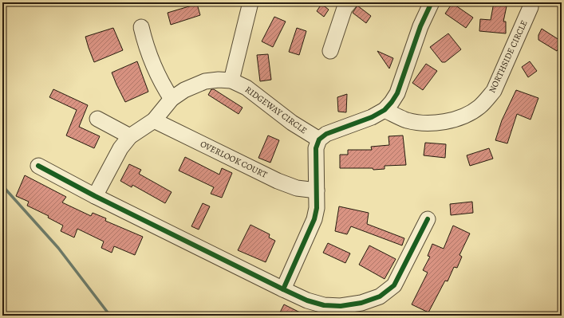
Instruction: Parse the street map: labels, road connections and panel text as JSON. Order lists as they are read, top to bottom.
{
  "streets": {
    "street": ["NORTHSIDE CIRCLE", "RIDGEWAY CIRCLE", "OVERLOOK COURT"]
  },
  "crossings": [
    ["RIDGEWAY CIRCLE", "OVERLOOK COURT"]
  ]
}
